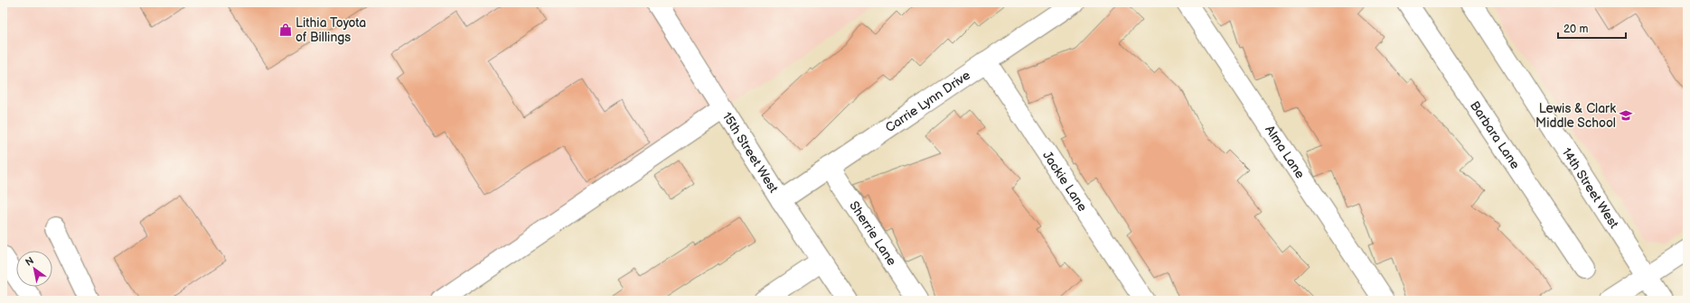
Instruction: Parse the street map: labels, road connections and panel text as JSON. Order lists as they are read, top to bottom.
{
  "streets": {
    "street": [
      "Carrie Lynn Drive",
      "Barbara Lane",
      "Alma Lane",
      "15th Street West",
      "Jackie Lane",
      "14th Street West",
      "Sherrie Lane"
    ]
  },
  "crossings": [
    ["Carrie Lynn Drive", "15th Street West"],
    ["Carrie Lynn Drive", "Jackie Lane"],
    ["Carrie Lynn Drive", "Sherrie Lane"]
  ],
  "places": {
    "shop": ["Lithia Toyota of Billings"],
    "school or university": ["Lewis & Clark Middle School"]
  },
  "scale_bar": "20 m",
  "north": "top left"
}
